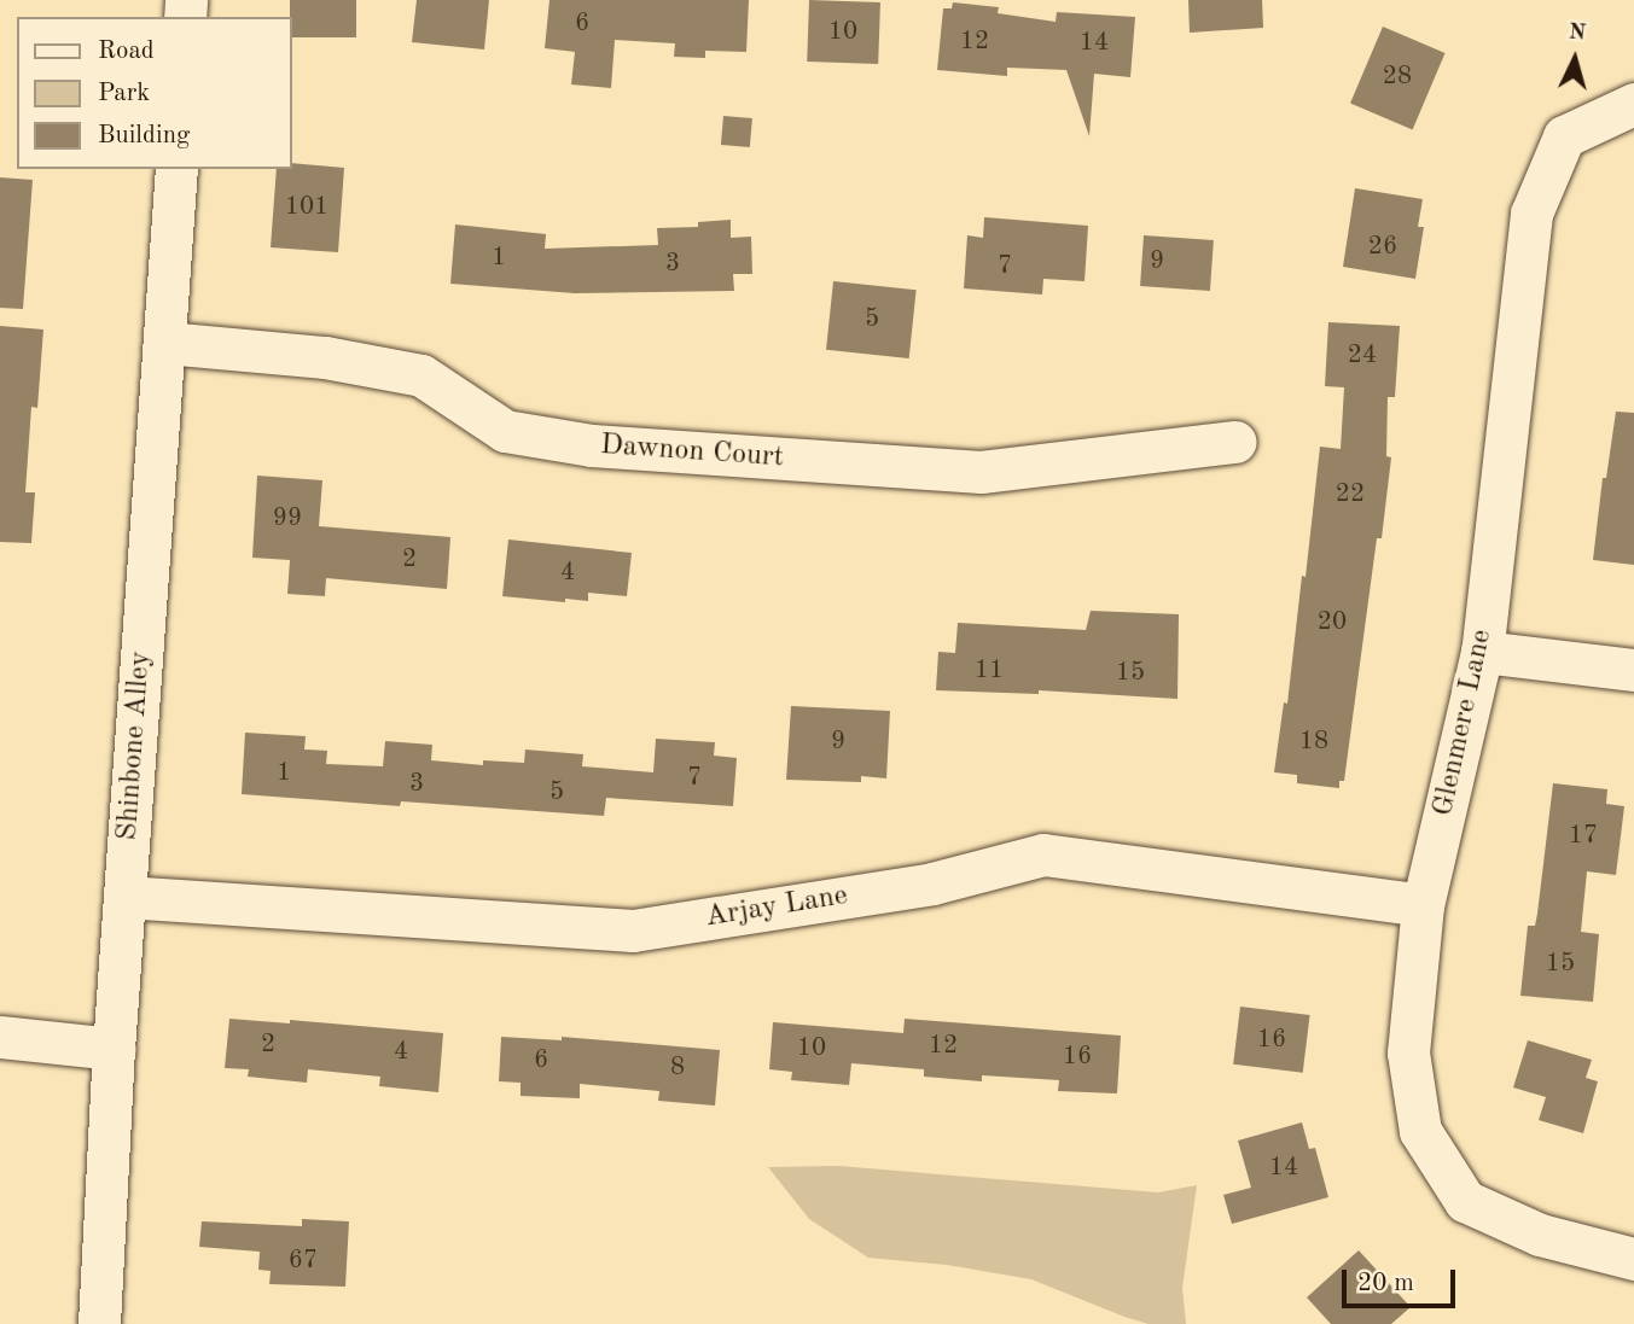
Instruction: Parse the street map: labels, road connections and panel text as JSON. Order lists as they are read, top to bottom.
{
  "streets": {
    "street": [
      "Dawnon Court",
      "Glenmere Lane",
      "Shinbone Alley",
      "Arjay Lane"
    ]
  },
  "crossings": [
    ["Dawnon Court", "Shinbone Alley"],
    ["Glenmere Lane", "Arjay Lane"],
    ["Shinbone Alley", "Arjay Lane"]
  ],
  "house_numbers": [
    "6",
    "10",
    "12",
    "14",
    "28",
    "101",
    "26",
    "1",
    "9",
    "3",
    "7",
    "5",
    "24",
    "22",
    "99",
    "2",
    "4",
    "20",
    "11",
    "15",
    "9",
    "18",
    "1",
    "7",
    "3",
    "5",
    "17",
    "15",
    "16",
    "2",
    "12",
    "10",
    "4",
    "16",
    "6",
    "8",
    "14",
    "67"
  ],
  "legend": ["Road", "Park", "Building"],
  "scale_bar": "20 m",
  "north": "top"
}
